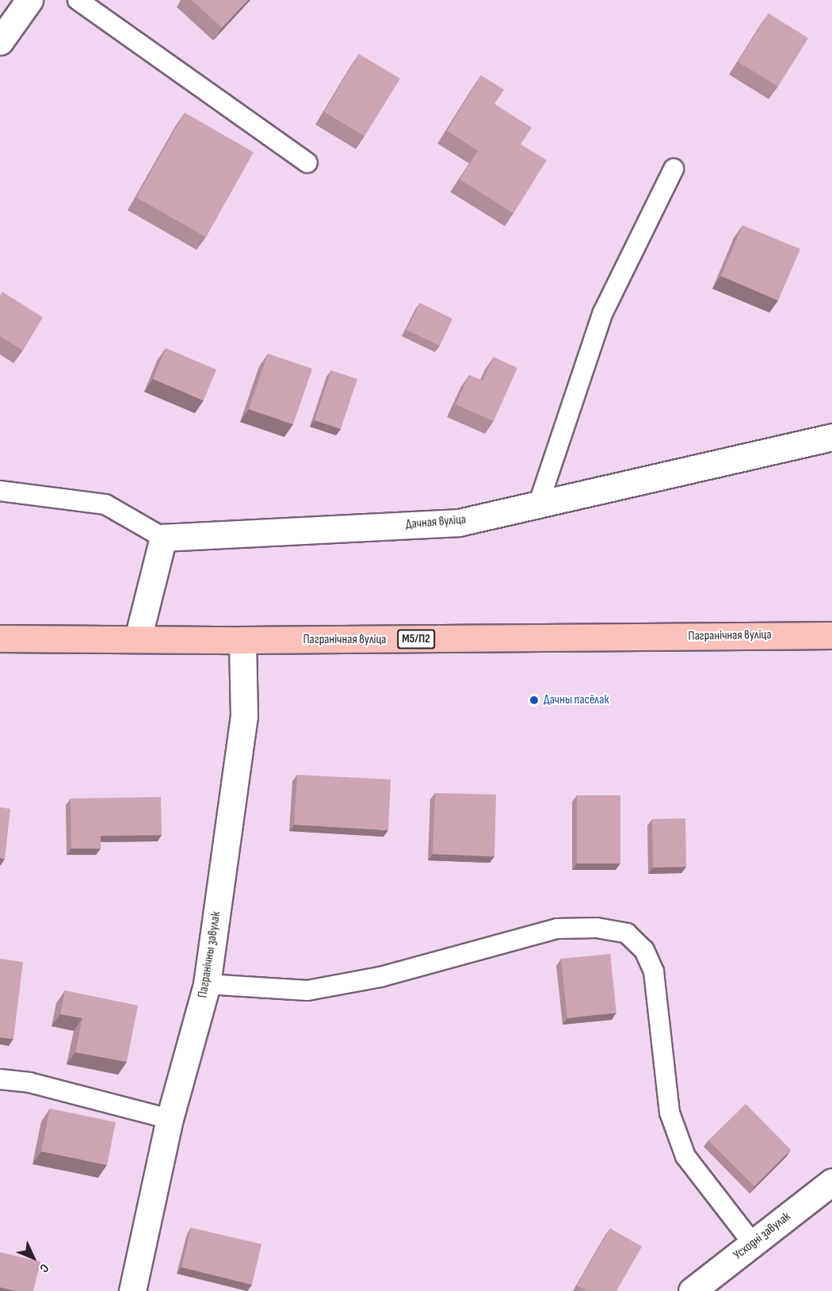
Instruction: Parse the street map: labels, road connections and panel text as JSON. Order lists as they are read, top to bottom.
{
  "streets": {
    "main road": ["Пагранічная вуліца", "М5/П2"],
    "street": ["Дачная вуліца", "Пагранічны завулак", "Усходні завулак"]
  },
  "crossings": [
    ["Пагранічная вуліца", "Пагранічны завулак"]
  ],
  "places": ["Дачны пасёлак"],
  "north": "bottom right"
}
